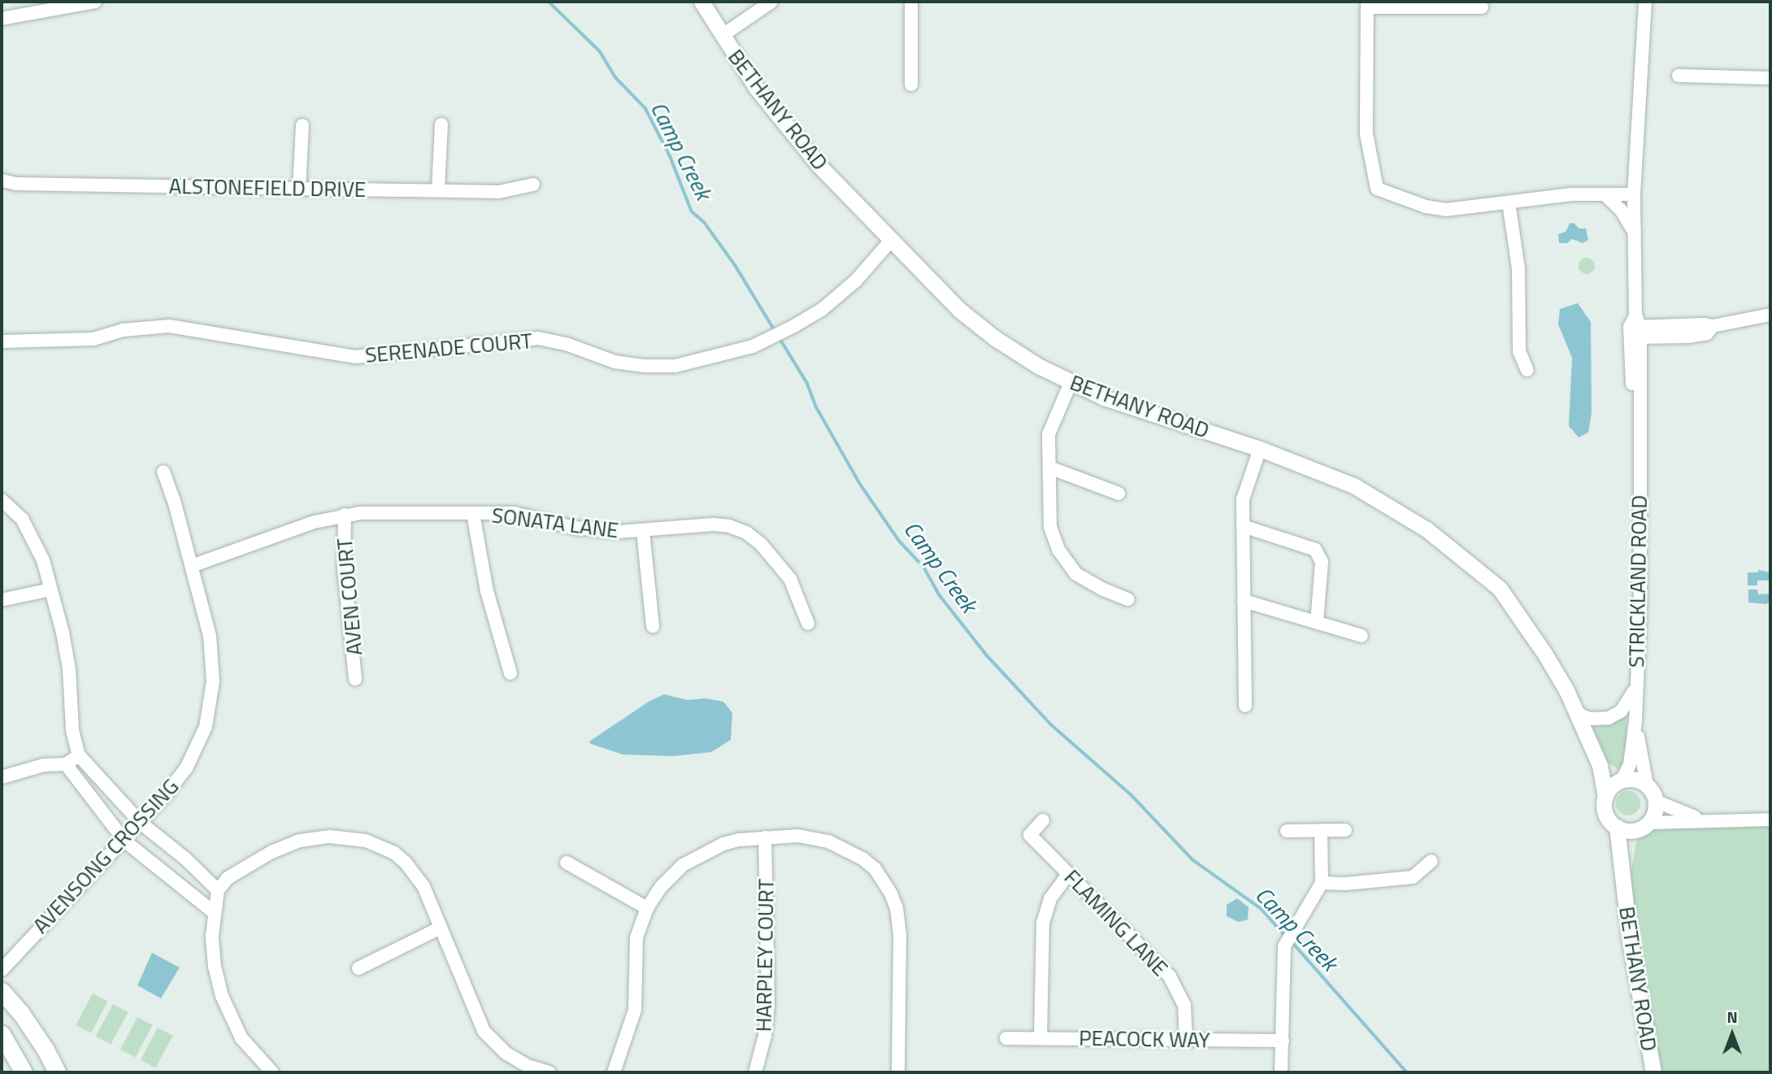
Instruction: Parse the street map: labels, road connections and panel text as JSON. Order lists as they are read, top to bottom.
{
  "streets": {
    "street": [
      "BETHANY ROAD",
      "ALSTONEFIELD DRIVE",
      "SERENADE COURT",
      "SONATA LANE",
      "STRICKLAND ROAD",
      "AVEN COURT",
      "AVENSONG CROSSING",
      "FLAMING LANE",
      "HARPLEY COURT",
      "PEACOCK WAY"
    ]
  },
  "crossings": [
    ["BETHANY ROAD", "SERENADE COURT"],
    ["BETHANY ROAD", "STRICKLAND ROAD"],
    ["SONATA LANE", "AVEN COURT"],
    ["SONATA LANE", "AVENSONG CROSSING"],
    ["FLAMING LANE", "PEACOCK WAY"]
  ],
  "water": ["Camp Creek"],
  "north": "top"
}
